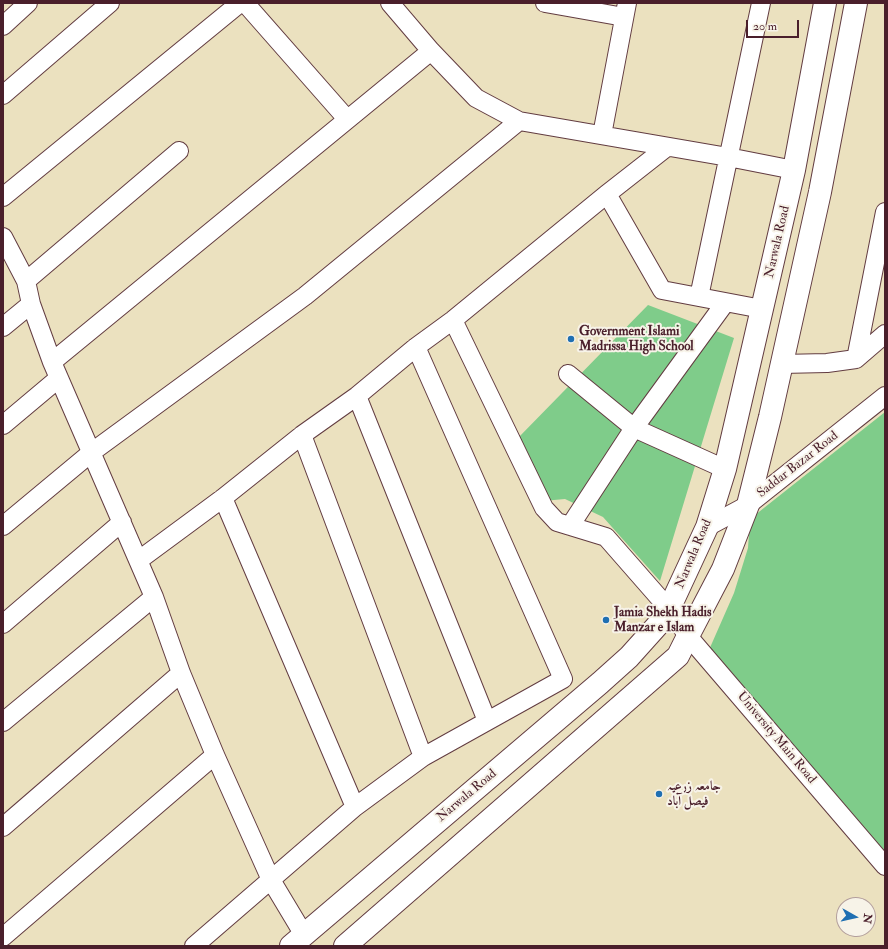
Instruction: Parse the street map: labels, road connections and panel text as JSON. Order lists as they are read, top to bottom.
{
  "streets": {
    "main road": ["Narwala Road"],
    "street": ["Saddar Bazar Road", "University Main Road"]
  },
  "crossings": [
    ["Narwala Road", "Saddar Bazar Road"],
    ["Narwala Road", "University Main Road"]
  ],
  "places": ["Government Islami Madrissa High School", "Jamia Shekh Hadis Manzar e Islam", "جامعہ زرعیہ فیصل آباد"],
  "scale_bar": "20 m",
  "north": "right"
}
